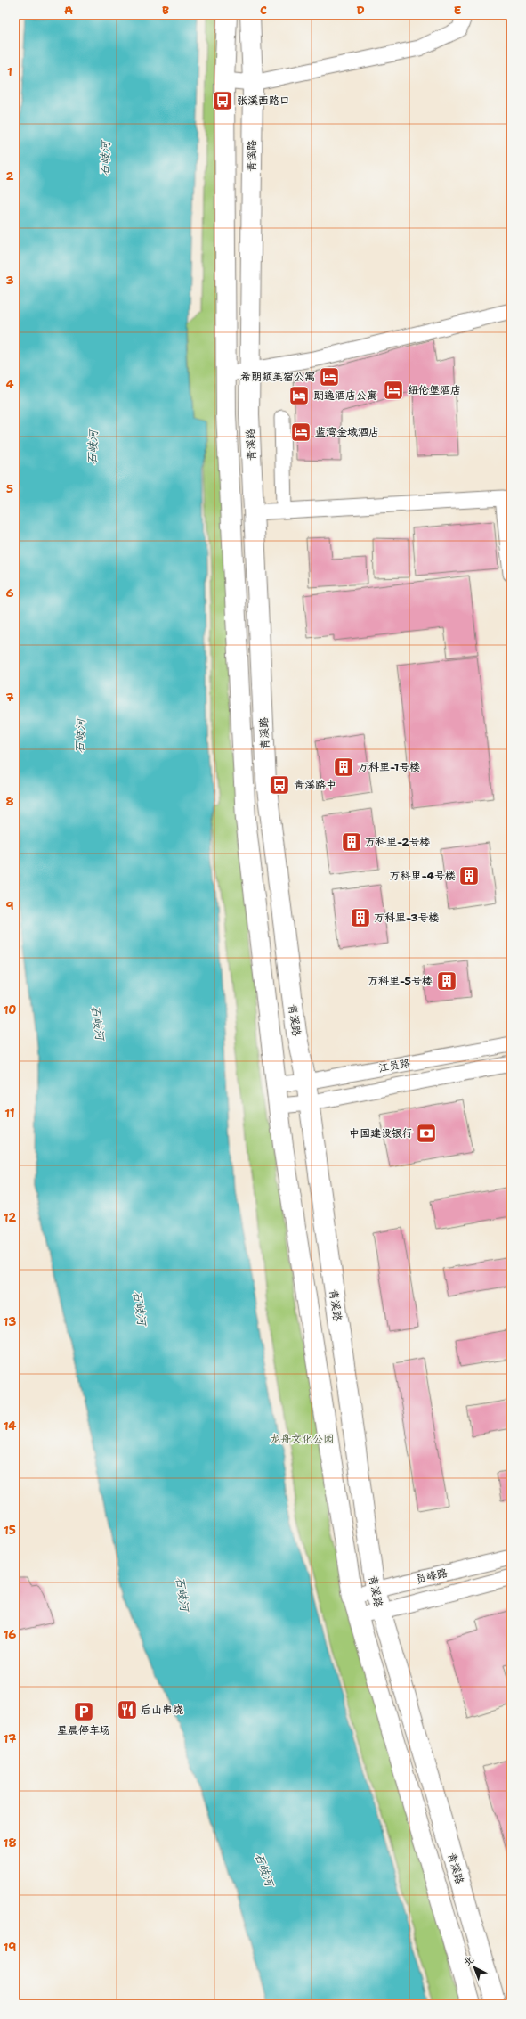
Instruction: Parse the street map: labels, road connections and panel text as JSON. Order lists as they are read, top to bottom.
{
  "streets": {
    "main road": ["青溪路"],
    "street": ["江员路", "员峰路"]
  },
  "crossings": [
    ["青溪路", "江员路"],
    ["青溪路", "员峰路"]
  ],
  "water": ["石岐河"],
  "parks": ["龙舟文化公园"],
  "places": {
    "bus stop": ["张溪西路口", "青溪路中"],
    "hotel": [
      "希朗顿美宿公寓",
      "纽伦堡酒店",
      "朗逸酒店公寓",
      "蓝湾金域酒店"
    ],
    "building": [
      "万科里-1号楼",
      "万科里-2号楼",
      "万科里-4号楼",
      "万科里-3号楼",
      "万科里-5号楼"
    ],
    "bank": ["中国建设银行"],
    "restaurant": ["后山串烧"],
    "parking": ["星晨停车场"]
  },
  "north": "top left",
  "grid": {
    "columns": [
      "A",
      "B",
      "C",
      "D",
      "E"
    ],
    "rows": [
      "1",
      "2",
      "3",
      "4",
      "5",
      "6",
      "7",
      "8",
      "9",
      "10",
      "11",
      "12",
      "13",
      "14",
      "15",
      "16",
      "17",
      "18",
      "19"
    ]
  }
}
